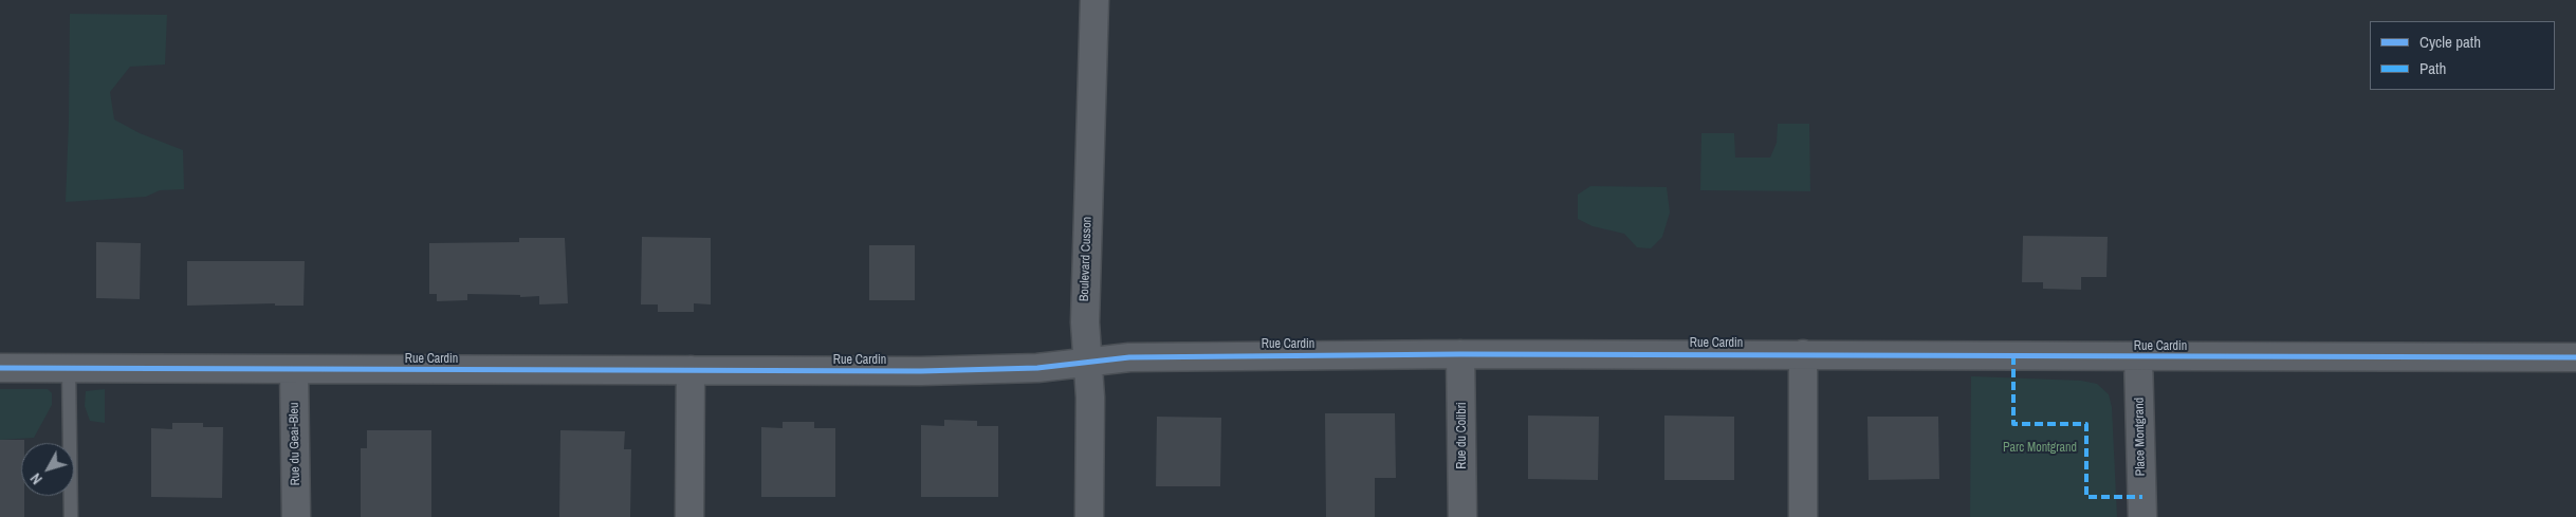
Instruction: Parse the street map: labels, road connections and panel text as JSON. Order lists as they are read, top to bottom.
{
  "streets": {
    "street": [
      "Boulevard Cusson",
      "Rue Cardin",
      "Rue du Colibri",
      "Place Montgrand",
      "Rue du Geai-Bleu"
    ]
  },
  "crossings": [
    ["Boulevard Cusson", "Rue Cardin"],
    ["Rue Cardin", "Rue du Colibri"],
    ["Rue Cardin", "Place Montgrand"],
    ["Rue Cardin", "Rue du Geai-Bleu"]
  ],
  "parks": ["Parc Montgrand"],
  "legend": ["Cycle path", "Path"],
  "north": "bottom left"
}
